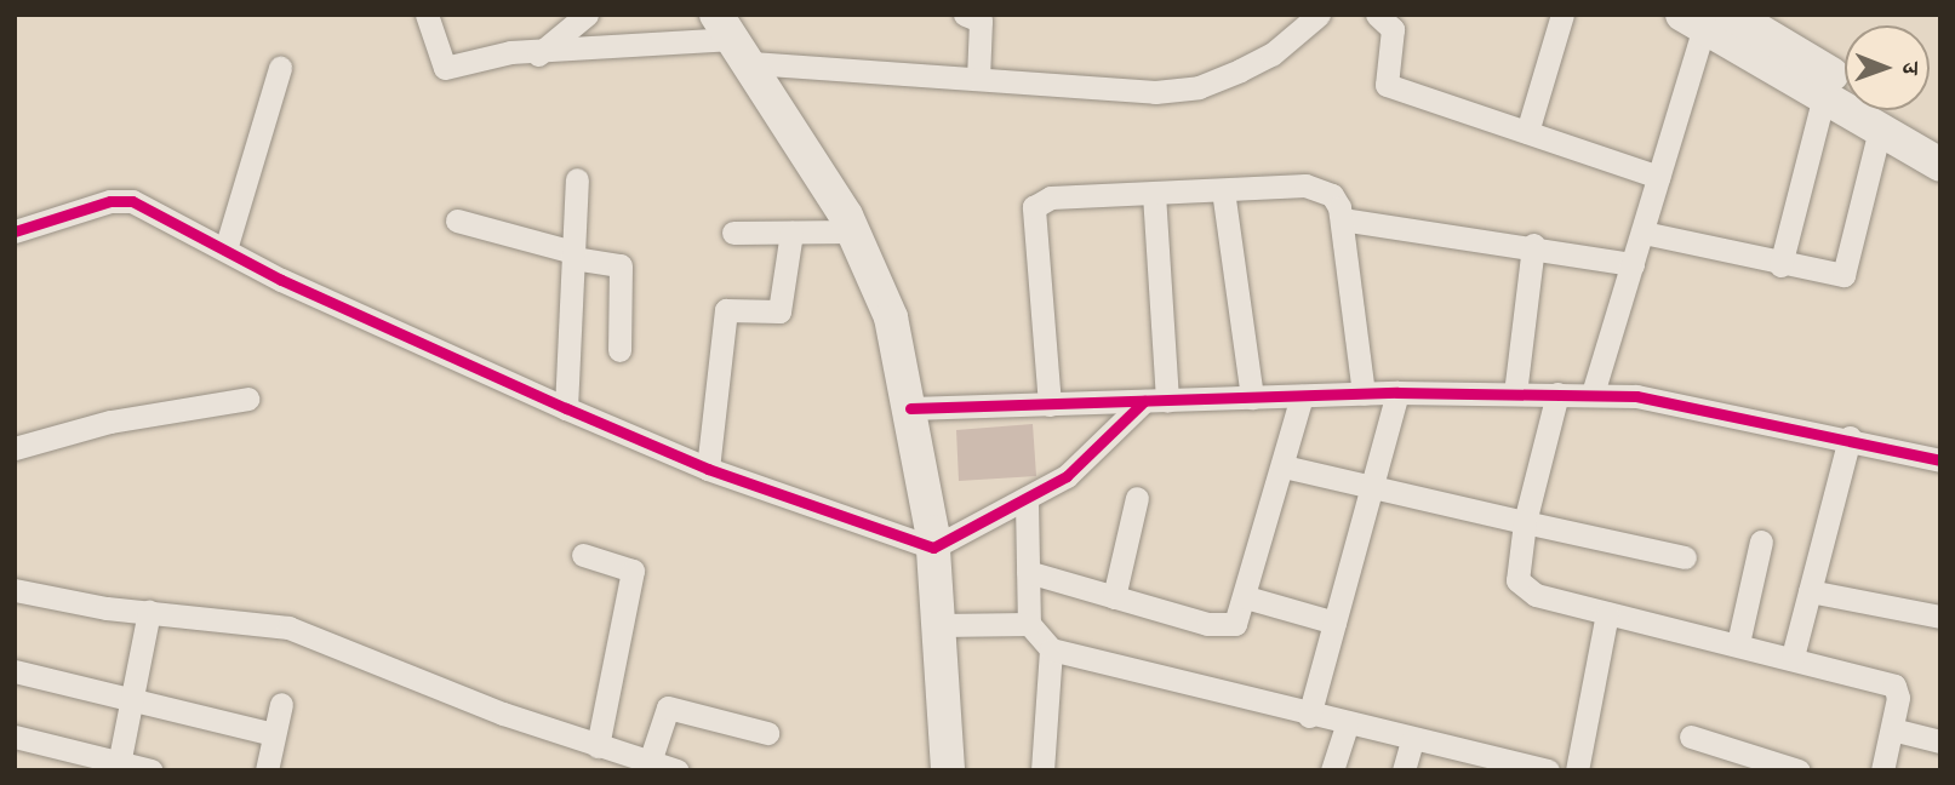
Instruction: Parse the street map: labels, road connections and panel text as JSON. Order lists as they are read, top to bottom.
{
  "north": "right"
}
